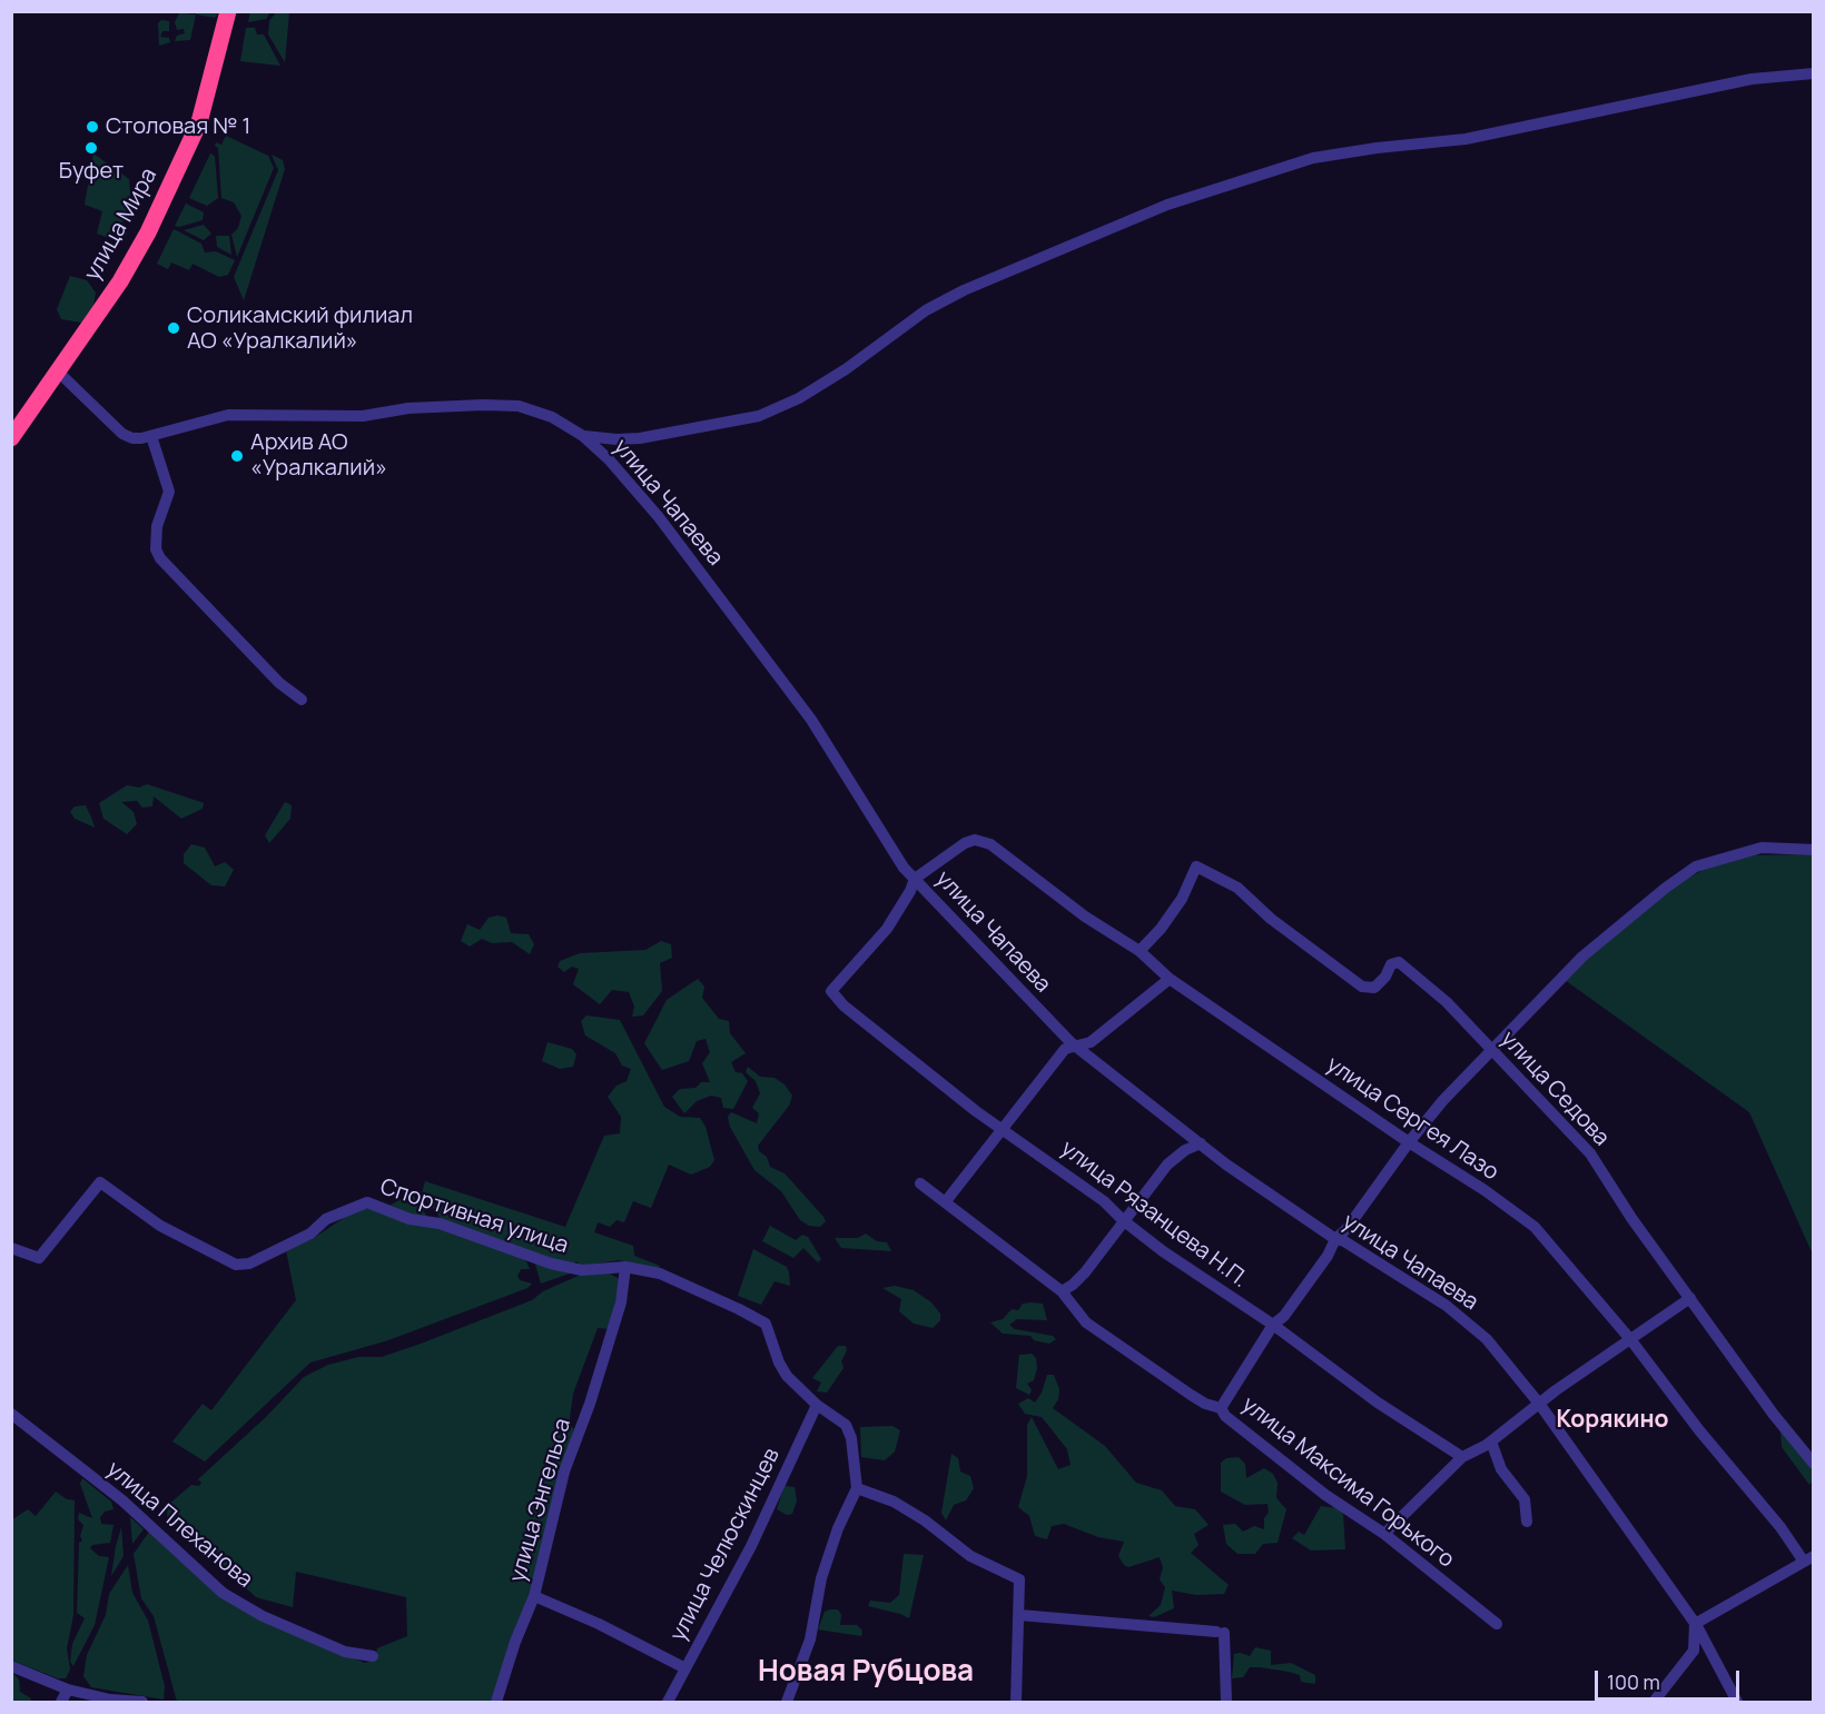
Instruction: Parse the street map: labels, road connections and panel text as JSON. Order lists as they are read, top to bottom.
{
  "streets": {
    "highway": ["улица Мира"],
    "street": [
      "улица Чапаева",
      "улица Седова",
      "улица Сергея Лазо",
      "улица Рязанцева Н.П.",
      "Спортивная улица",
      "улица Максима Горького",
      "улица Энгельса",
      "улица Плеханова",
      "улица Челюскинцев"
    ]
  },
  "crossings": [
    ["улица Мира", "улица Чапаева"],
    ["улица Чапаева", "улица Сергея Лазо"],
    ["улица Чапаева", "улица Рязанцева Н.П."],
    ["улица Седова", "улица Сергея Лазо"],
    ["улица Сергея Лазо", "улица Рязанцева Н.П."],
    ["Спортивная улица", "улица Энгельса"],
    ["Спортивная улица", "улица Челюскинцев"]
  ],
  "districts": ["Корякино", "Новая Рубцова"],
  "places": [
    "Столовая № 1",
    "Буфет",
    "Соликамский филиал АО «Уралкалий»",
    "Архив АО «Уралкалий»"
  ],
  "scale_bar": "100 m"
}
